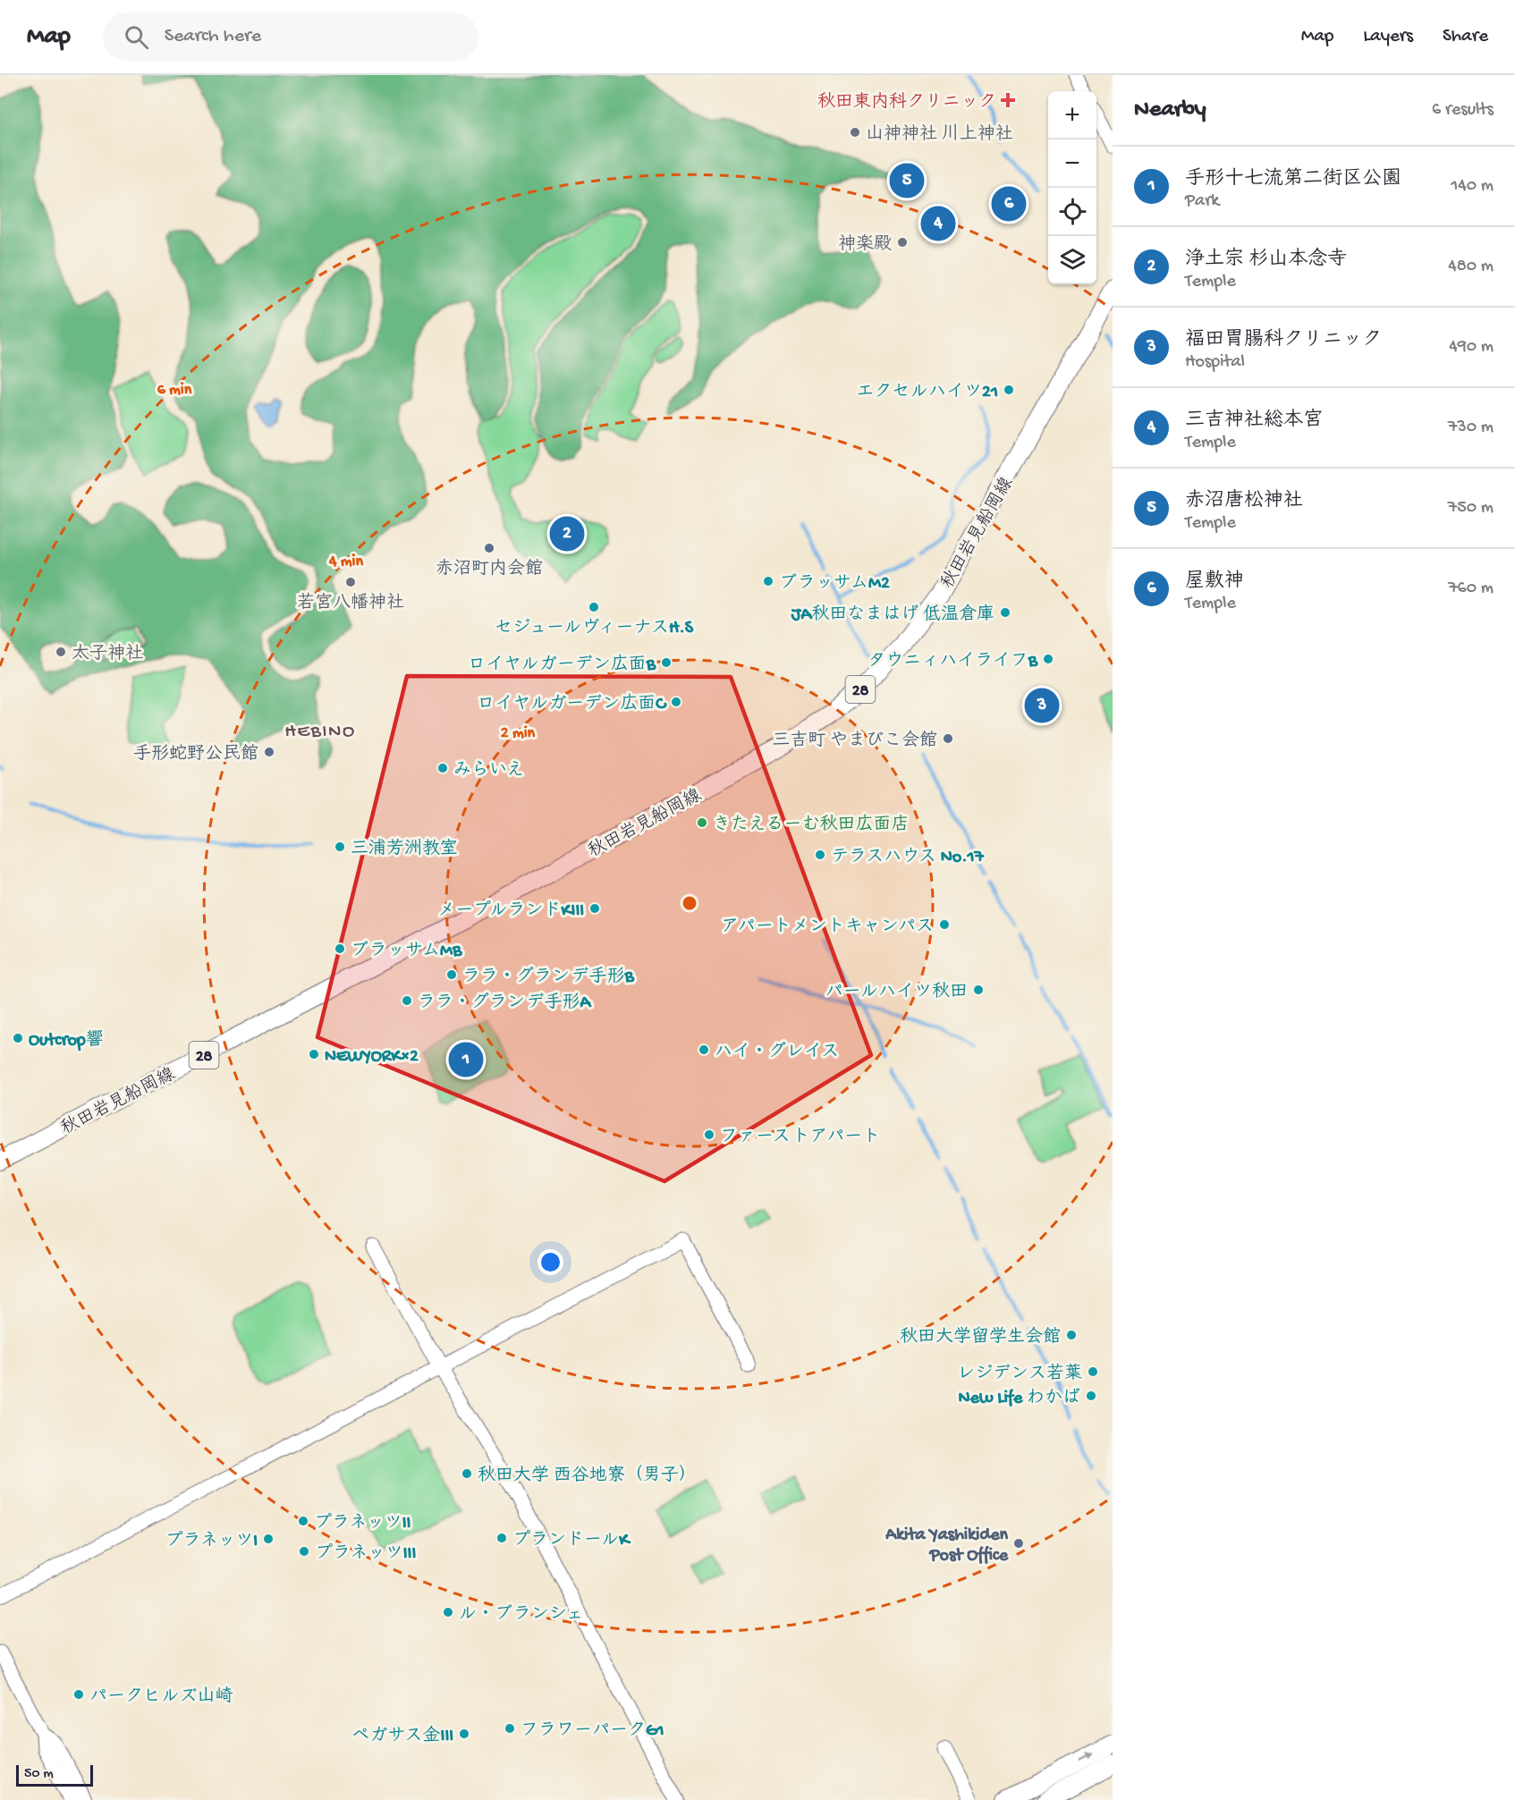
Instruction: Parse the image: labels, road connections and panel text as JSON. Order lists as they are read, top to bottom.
{
  "streets": {
    "main road": ["秋田岩見船岡線", "28"]
  },
  "districts": ["HEBINO"],
  "places": {
    "health": ["秋田東内科クリニック"],
    "other": [
      "山神神社 川上神社",
      "神楽殿",
      "エクセルハイツ21",
      "赤沼町内会館",
      "ブラッサムM2",
      "若宮八幡神社",
      "セジュールヴィーナスH.S",
      "JA秋田なまはげ 低温倉庫",
      "太子神社",
      "タウニィハイライフB",
      "ロイヤルガーデン広面B",
      "ロイヤルガーデン広面C",
      "三吉町 やまびこ会館",
      "手形蛇野公民館",
      "みらいえ",
      "きたえるーむ秋田広面店",
      "三浦芳洲教室",
      "テラスハウス No.17",
      "メープルランドKIII",
      "アパートメントキャンパス",
      "ブラッサムMB",
      "ララ・グランデ手形B",
      "パールハイツ秋田",
      "ララ・グランデ手形A",
      "Outcrop響",
      "ハイ・グレイス",
      "NEWYORK×2",
      "ファーストアパート",
      "秋田大学留学生会館",
      "レジデンス若葉",
      "New Life わかば",
      "秋田大学 西谷地寮（男子）",
      "プラネッツII",
      "プランドールK",
      "プラネッツI",
      "Akita Yashikiden Post Office",
      "プラネッツIII",
      "ル・ブランシェ",
      "パークヒルズ山崎",
      "フラワーパークG1",
      "ペガサス金III"
    ]
  },
  "scale_bar": "50 m",
  "page": {
    "header": "Map",
    "search": "Search here",
    "nav": ["Map", "Layers", "Share"],
    "heading": ["Nearby", "6 results"],
    "map_buttons": ["+", "−"],
    "list": [
      {
        "mark": "1",
        "name": "手形十七流第二街区公園",
        "note": "Park",
        "value": "140 m"
      },
      {
        "mark": "2",
        "name": "浄土宗 杉山本念寺",
        "note": "Temple",
        "value": "480 m"
      },
      {
        "mark": "3",
        "name": "福田胃腸科クリニック",
        "note": "Hospital",
        "value": "490 m"
      },
      {
        "mark": "4",
        "name": "三吉神社総本宮",
        "note": "Temple",
        "value": "730 m"
      },
      {
        "mark": "5",
        "name": "赤沼唐松神社",
        "note": "Temple",
        "value": "750 m"
      },
      {
        "mark": "6",
        "name": "屋敷神",
        "note": "Temple",
        "value": "760 m"
      }
    ],
    "pins": [
      "5",
      "6",
      "4",
      "2",
      "3",
      "1"
    ],
    "scale": "50 m"
  },
  "rings": ["6 min", "4 min", "2 min"]
}
